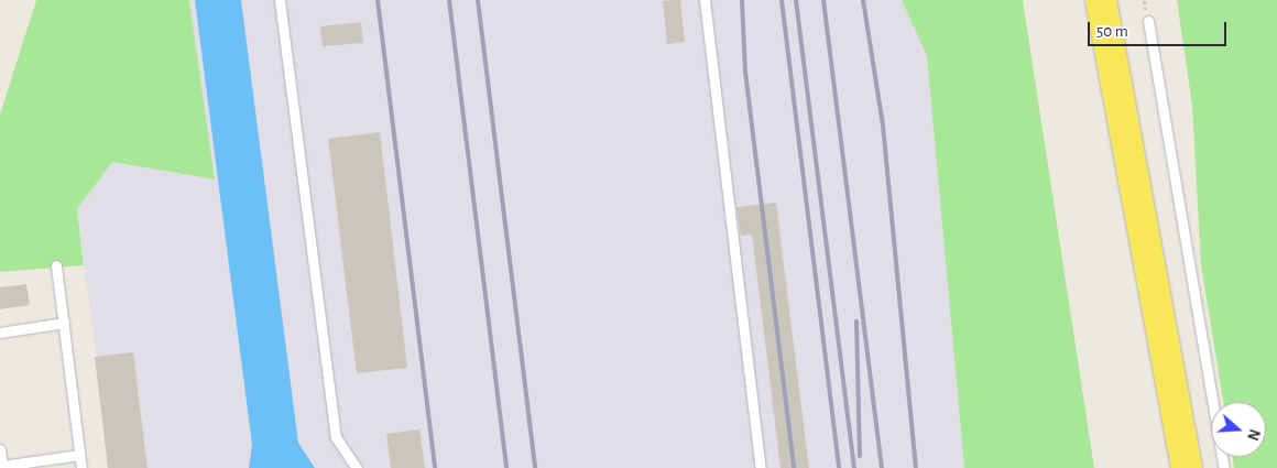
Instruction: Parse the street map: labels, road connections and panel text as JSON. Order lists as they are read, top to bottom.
{
  "scale_bar": "50 m",
  "north": "right"
}
